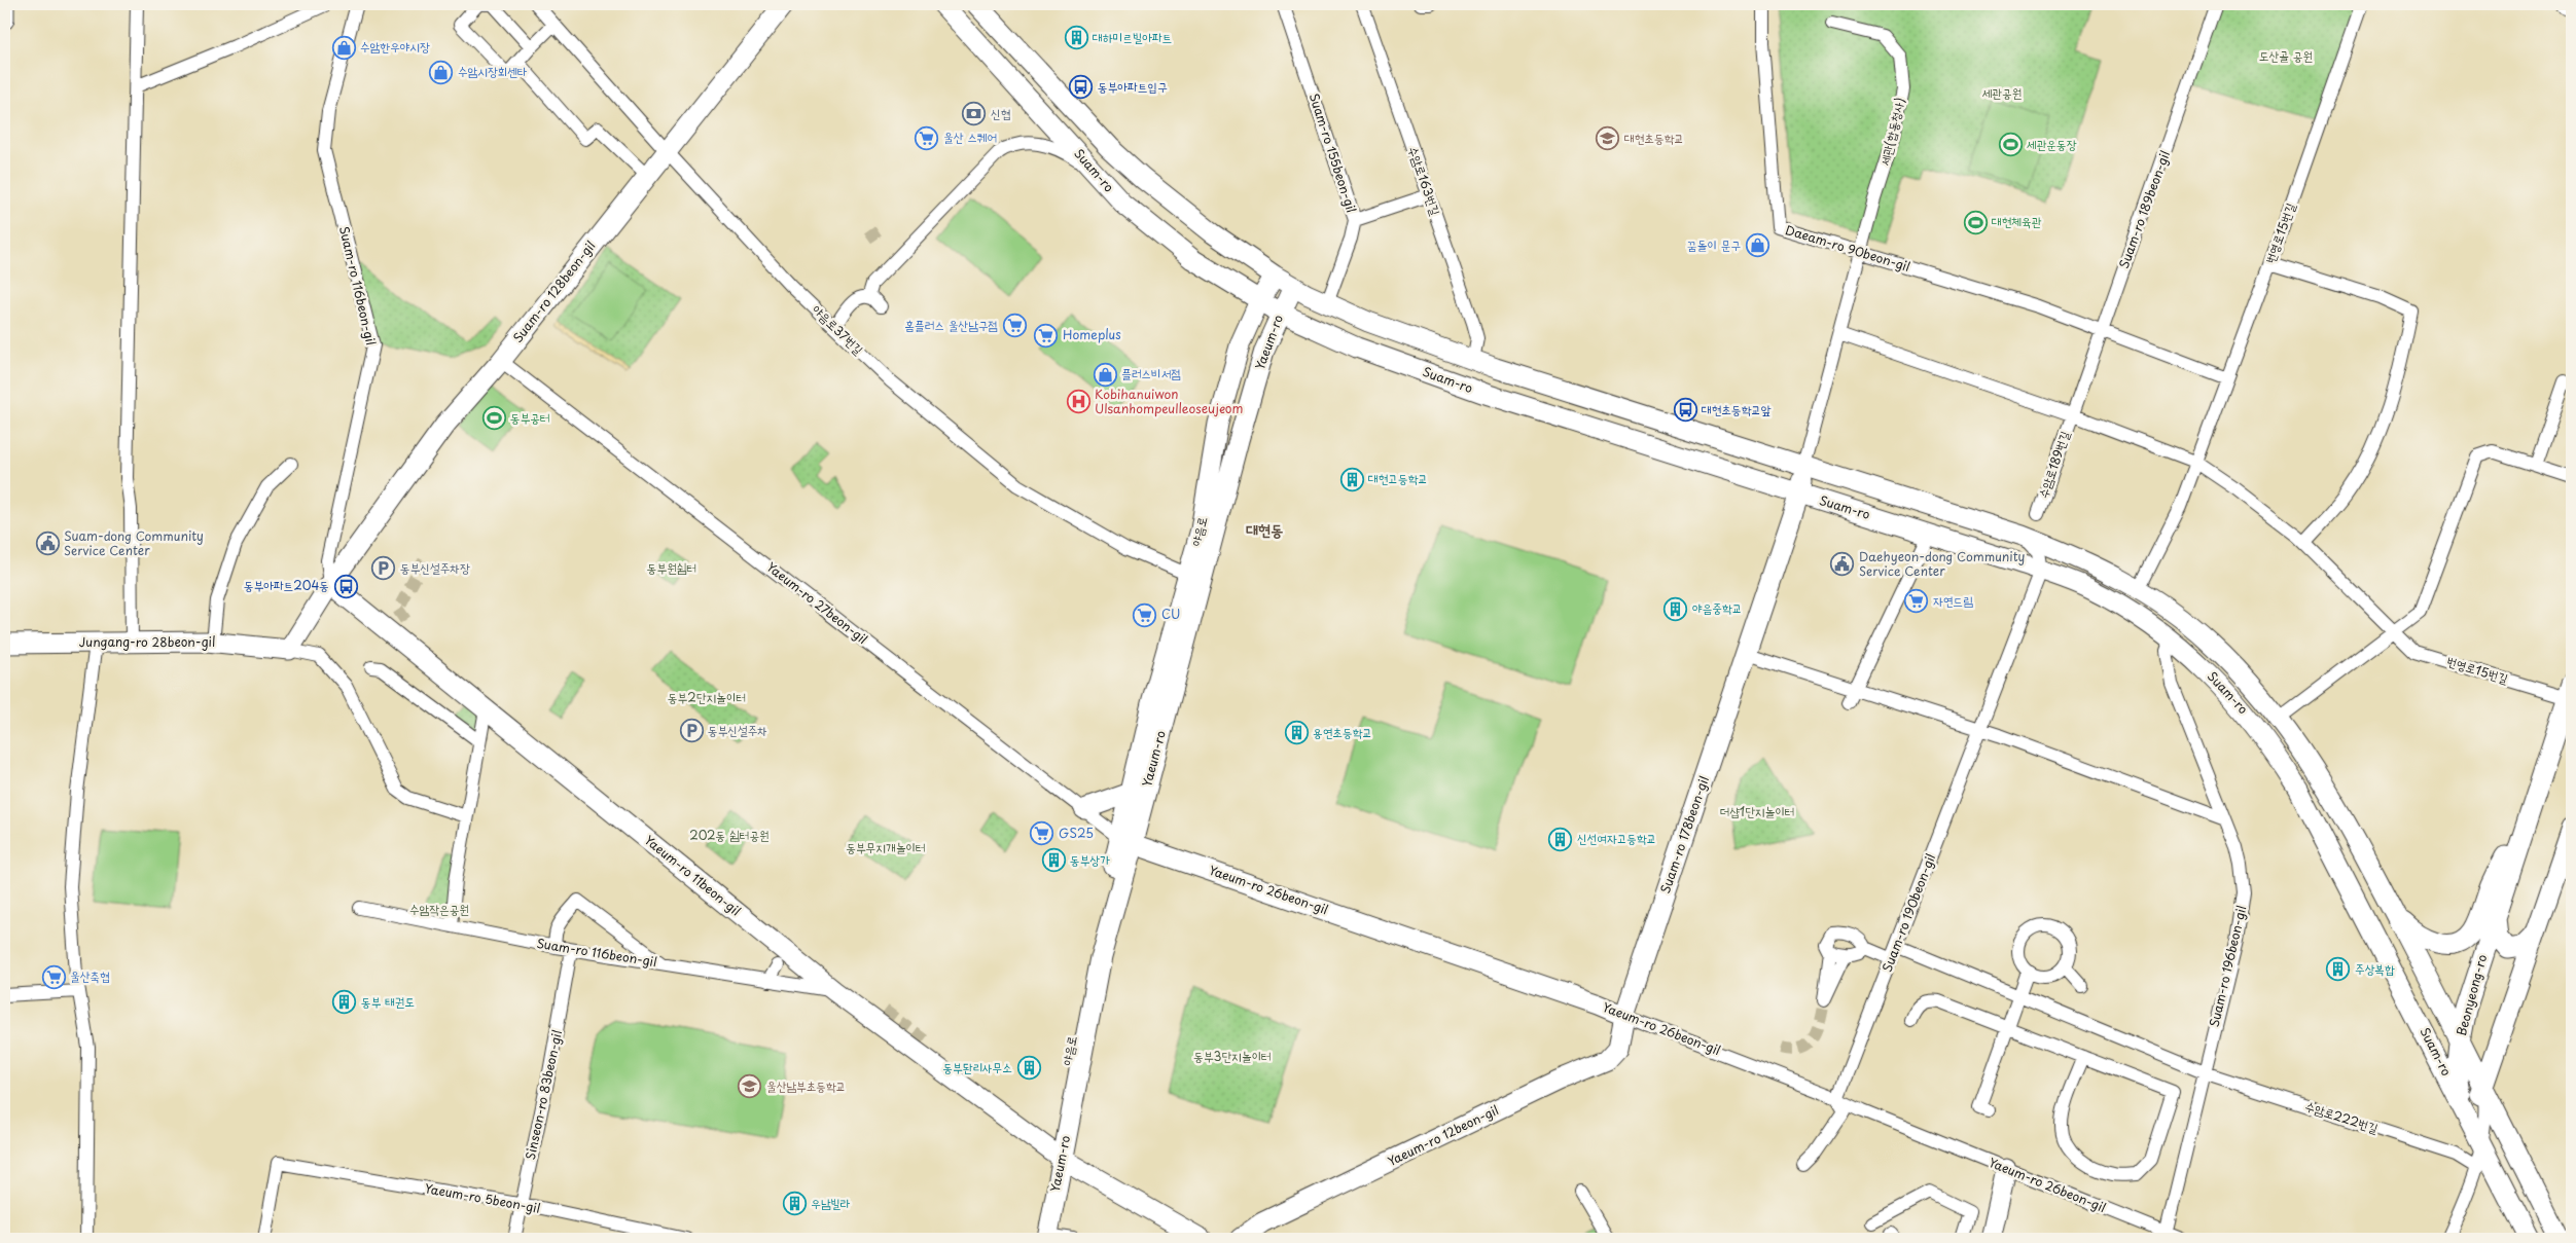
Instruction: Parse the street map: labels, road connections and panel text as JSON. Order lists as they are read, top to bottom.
{
  "streets": {
    "street": [
      "세관(합동청사)",
      "Suam-ro 155beon-gil",
      "Suam-ro",
      "수암로163번길",
      "Suam-ro 189beon-gil",
      "번영로15번길",
      "Daeam-ro 90beon-gil",
      "Suam-ro 116beon-gil",
      "Suam-ro 128beon-gil",
      "야음로37번길",
      "Yaeum-ro",
      "수암로189번길",
      "야음로",
      "Yaeum-ro 27beon-gil",
      "Jungang-ro 28beon-gil",
      "Suam-ro 178beon-gil",
      "Yaeum-ro 11beon-gil",
      "Yaeum-ro 26beon-gil",
      "Suam-ro 190beon-gil",
      "Suam-ro 196beon-gil",
      "Beonyeong-ro",
      "Sinseon-ro 83beon-gil",
      "수암로222번길",
      "Yaeum-ro 12beon-gil",
      "Yaeum-ro 5beon-gil"
    ]
  },
  "crossings": [
    ["세관(합동청사)", "Daeam-ro 90beon-gil"],
    ["Suam-ro 155beon-gil", "Suam-ro"],
    ["Suam-ro", "수암로163번길"],
    ["Suam-ro", "번영로15번길"],
    ["Suam-ro", "Yaeum-ro"],
    ["Suam-ro", "야음로"],
    ["Suam-ro", "Suam-ro 178beon-gil"],
    ["Suam-ro", "Suam-ro 190beon-gil"],
    ["Suam-ro", "Suam-ro 196beon-gil"],
    ["Suam-ro", "Beonyeong-ro"],
    ["Suam-ro 189beon-gil", "번영로15번길"],
    ["Suam-ro 189beon-gil", "Daeam-ro 90beon-gil"],
    ["Suam-ro 189beon-gil", "수암로189번길"],
    ["번영로15번길", "Daeam-ro 90beon-gil"],
    ["번영로15번길", "수암로189번길"],
    ["번영로15번길", "Beonyeong-ro"],
    ["Suam-ro 116beon-gil", "Suam-ro 128beon-gil"],
    ["Suam-ro 116beon-gil", "Yaeum-ro 11beon-gil"],
    ["Suam-ro 116beon-gil", "Sinseon-ro 83beon-gil"],
    ["Suam-ro 128beon-gil", "야음로37번길"],
    ["Suam-ro 128beon-gil", "Yaeum-ro 27beon-gil"],
    ["Suam-ro 128beon-gil", "Yaeum-ro 11beon-gil"],
    ["야음로37번길", "Yaeum-ro"],
    ["야음로37번길", "야음로"],
    ["Yaeum-ro", "야음로"],
    ["Yaeum-ro", "Yaeum-ro 27beon-gil"],
    ["Yaeum-ro", "Yaeum-ro 11beon-gil"],
    ["Yaeum-ro", "Yaeum-ro 26beon-gil"],
    ["야음로", "Yaeum-ro 27beon-gil"],
    ["야음로", "Yaeum-ro 11beon-gil"],
    ["야음로", "Yaeum-ro 26beon-gil"],
    ["Yaeum-ro 27beon-gil", "Yaeum-ro 26beon-gil"],
    ["Suam-ro 178beon-gil", "Yaeum-ro 26beon-gil"],
    ["Suam-ro 178beon-gil", "Yaeum-ro 12beon-gil"],
    ["Yaeum-ro 26beon-gil", "Suam-ro 190beon-gil"],
    ["Yaeum-ro 26beon-gil", "Suam-ro 196beon-gil"],
    ["Yaeum-ro 26beon-gil", "Yaeum-ro 12beon-gil"],
    ["Suam-ro 190beon-gil", "수암로222번길"],
    ["Suam-ro 196beon-gil", "수암로222번길"],
    ["Sinseon-ro 83beon-gil", "Yaeum-ro 5beon-gil"]
  ],
  "districts": ["대현동"],
  "parks": [
    "도산골 공원",
    "세관공원",
    "동부원쉼터",
    "동부2단지놀이터",
    "더샵1단지놀이터",
    "202동 쉼터공원",
    "동부무지개놀이터",
    "수암작은공원",
    "동부3단지놀이터"
  ],
  "places": {
    "building": [
      "대하미르빌아파트",
      "대현고등학교",
      "야음중학교",
      "용연초등학교",
      "신선여자고등학교",
      "동부상가",
      "주상복합",
      "동부 태권도",
      "동부돤리사무소",
      "우남빌라"
    ],
    "shop": [
      "수암한우야시장",
      "수암시장회센타",
      "꿈돌이 문구",
      "플러스비서점"
    ],
    "bus stop": ["동부아파트입구", "대현초등학교앞", "동부아파트204동"],
    "bank": ["신협"],
    "supermarket": [
      "울산 스퀘어",
      "홈플러스 울산남구점",
      "Homeplus",
      "자연드림",
      "CU",
      "GS25",
      "울산축협"
    ],
    "school or university": ["대현초등학교", "울산남부초등학교"],
    "sports": ["세관운동장", "대현체육관", "동부공터"],
    "hospital": ["Kobihanuiwon Ulsanhompeulleoseujeom"],
    "public building": ["Suam-dong Community Service Center", "Daehyeon-dong Community Service Center"],
    "parking": ["동부신설주차장", "동부신설주차"]
  }
}
